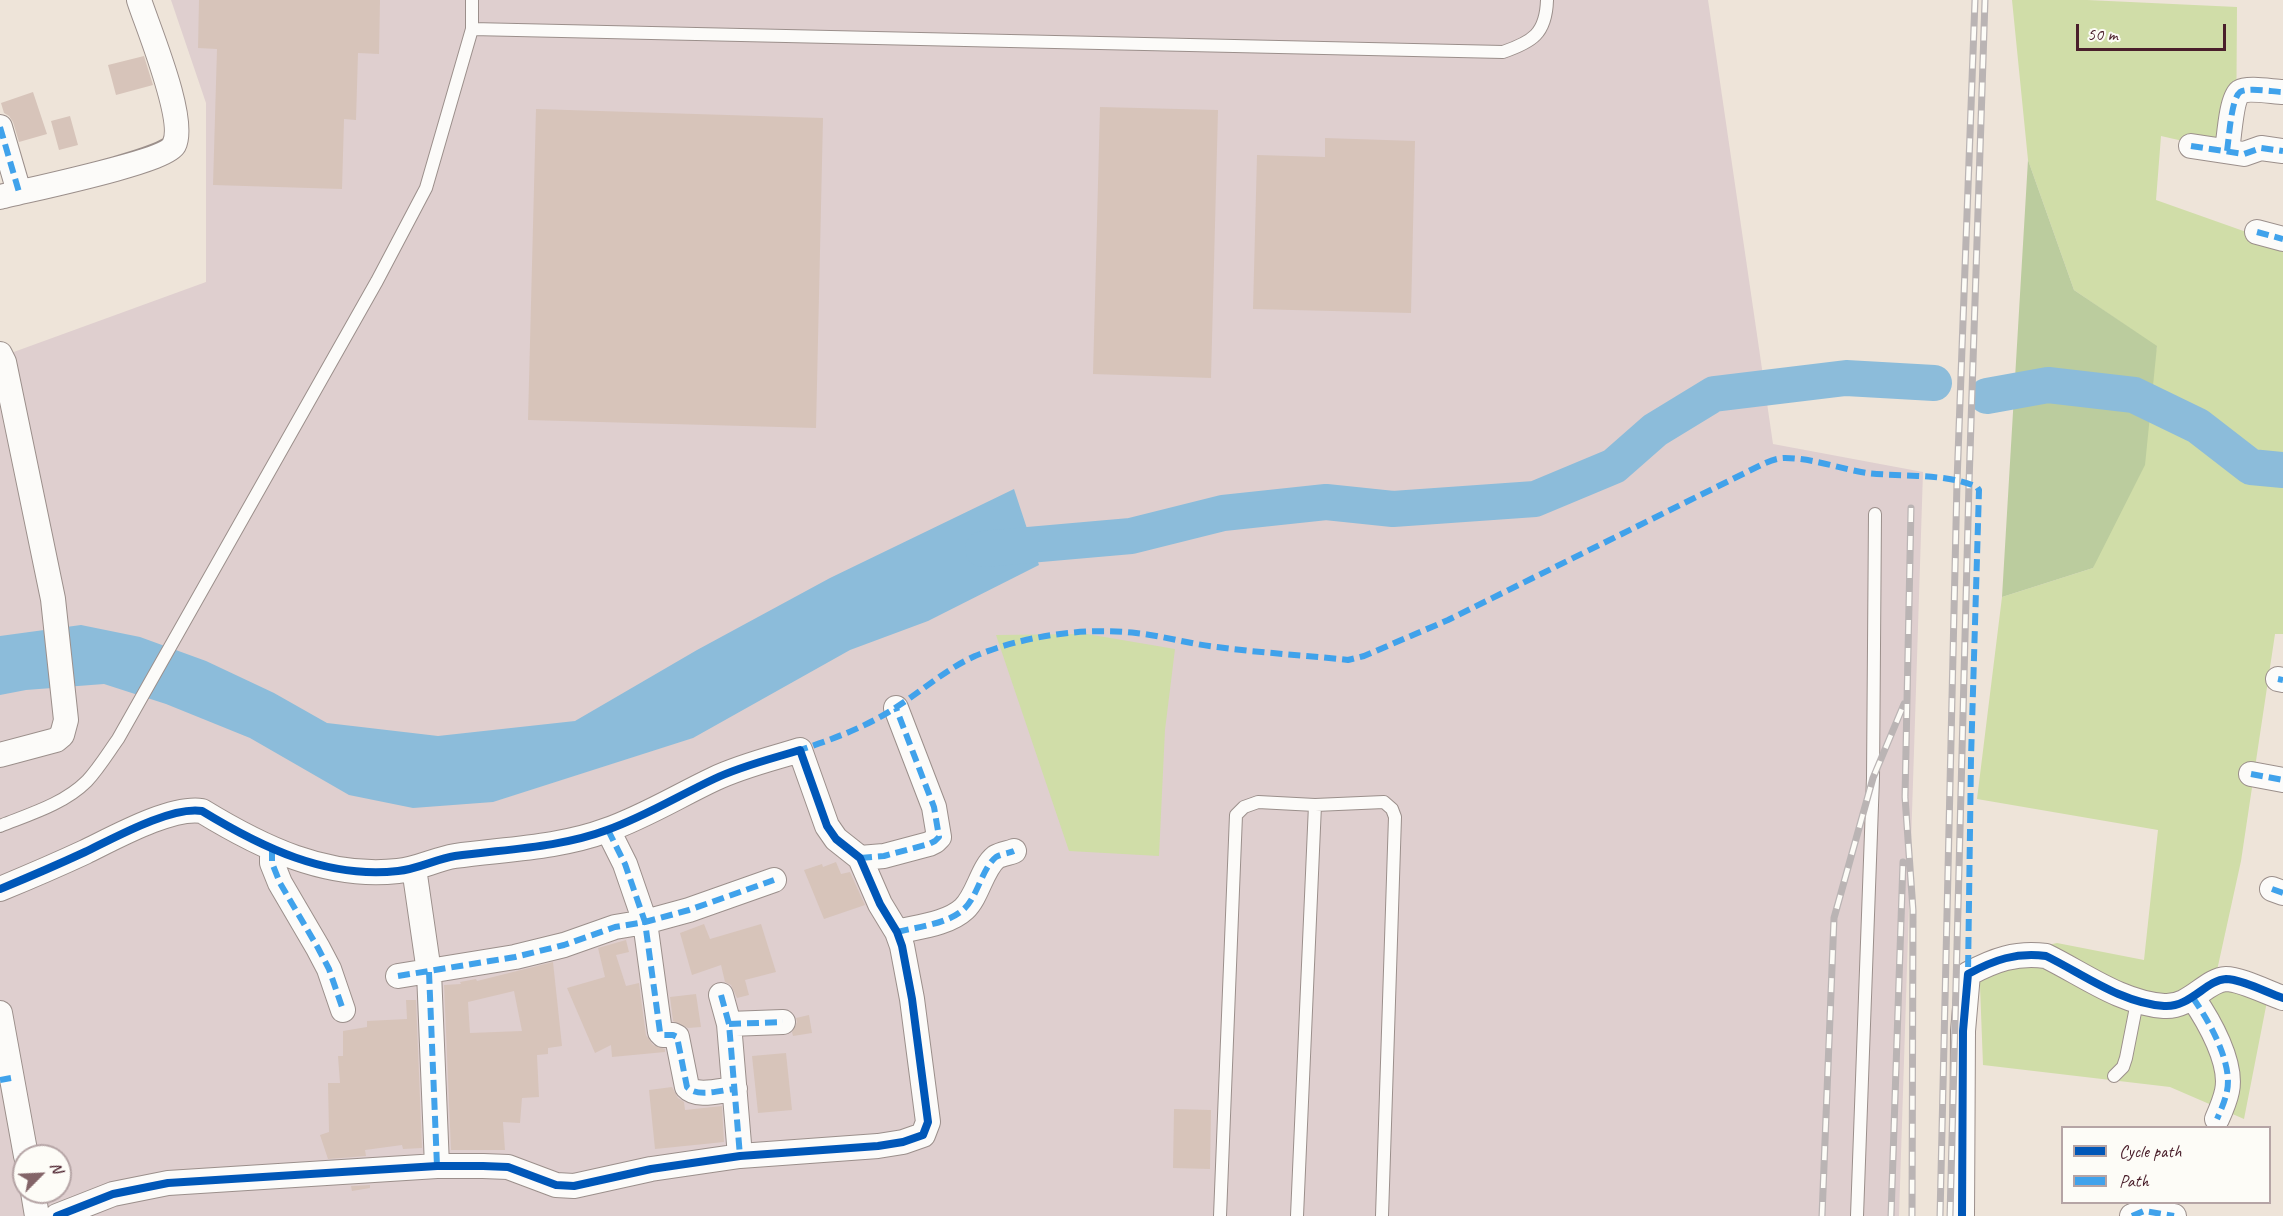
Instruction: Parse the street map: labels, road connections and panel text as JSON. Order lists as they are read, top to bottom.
{
  "legend": ["Cycle path", "Path"],
  "scale_bar": "50 m",
  "north": "top right"
}
